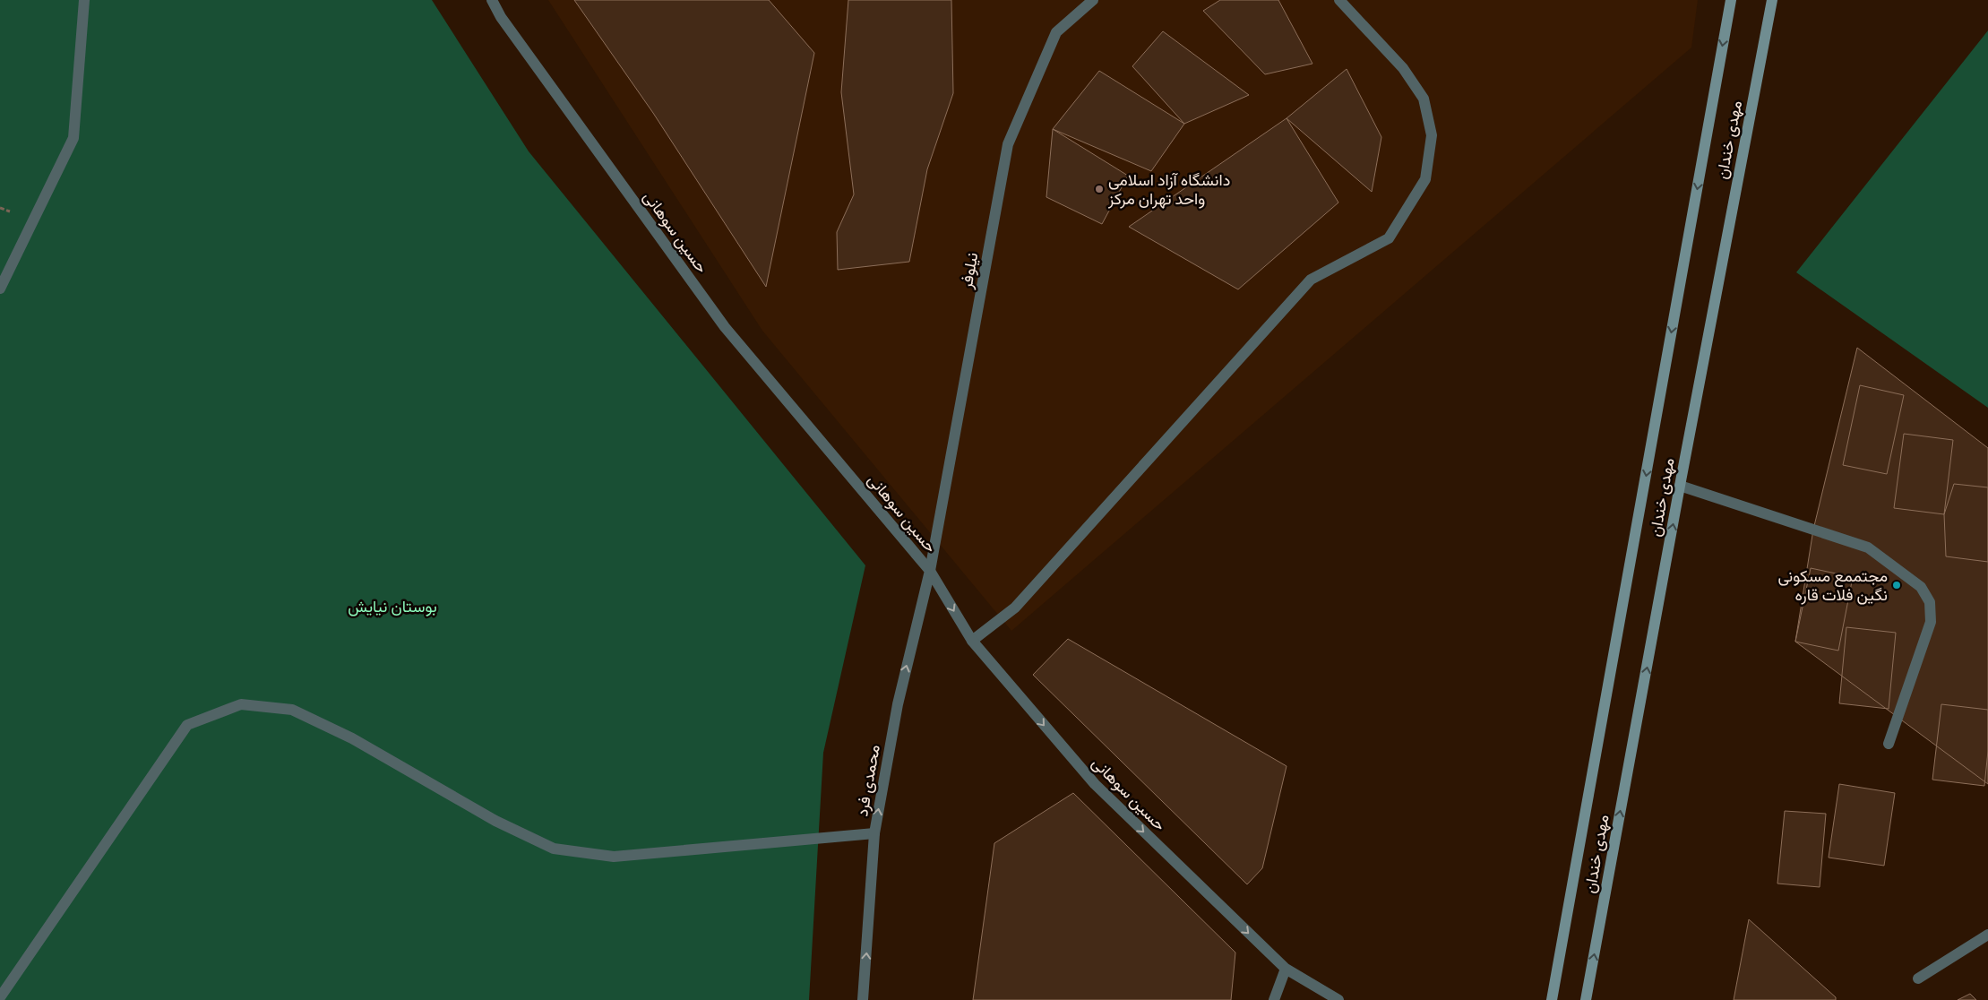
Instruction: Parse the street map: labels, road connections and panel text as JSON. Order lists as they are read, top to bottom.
{
  "streets": {
    "main road": ["مهدی خندان"],
    "street": ["حسین سوهانی", "نیلوفر", "محمدی فرد"]
  },
  "crossings": [
    ["حسین سوهانی", "نیلوفر"],
    ["حسین سوهانی", "محمدی فرد"],
    ["نیلوفر", "محمدی فرد"]
  ],
  "one_way": ["حسین سوهانی", "محمدی فرد"],
  "parks": ["بوستان نیایش"],
  "places": ["دانشگاه آزاد اسلامی واحد تهران مرکز", "مجتممع مسکونی نگین فلات قاره"]
}
